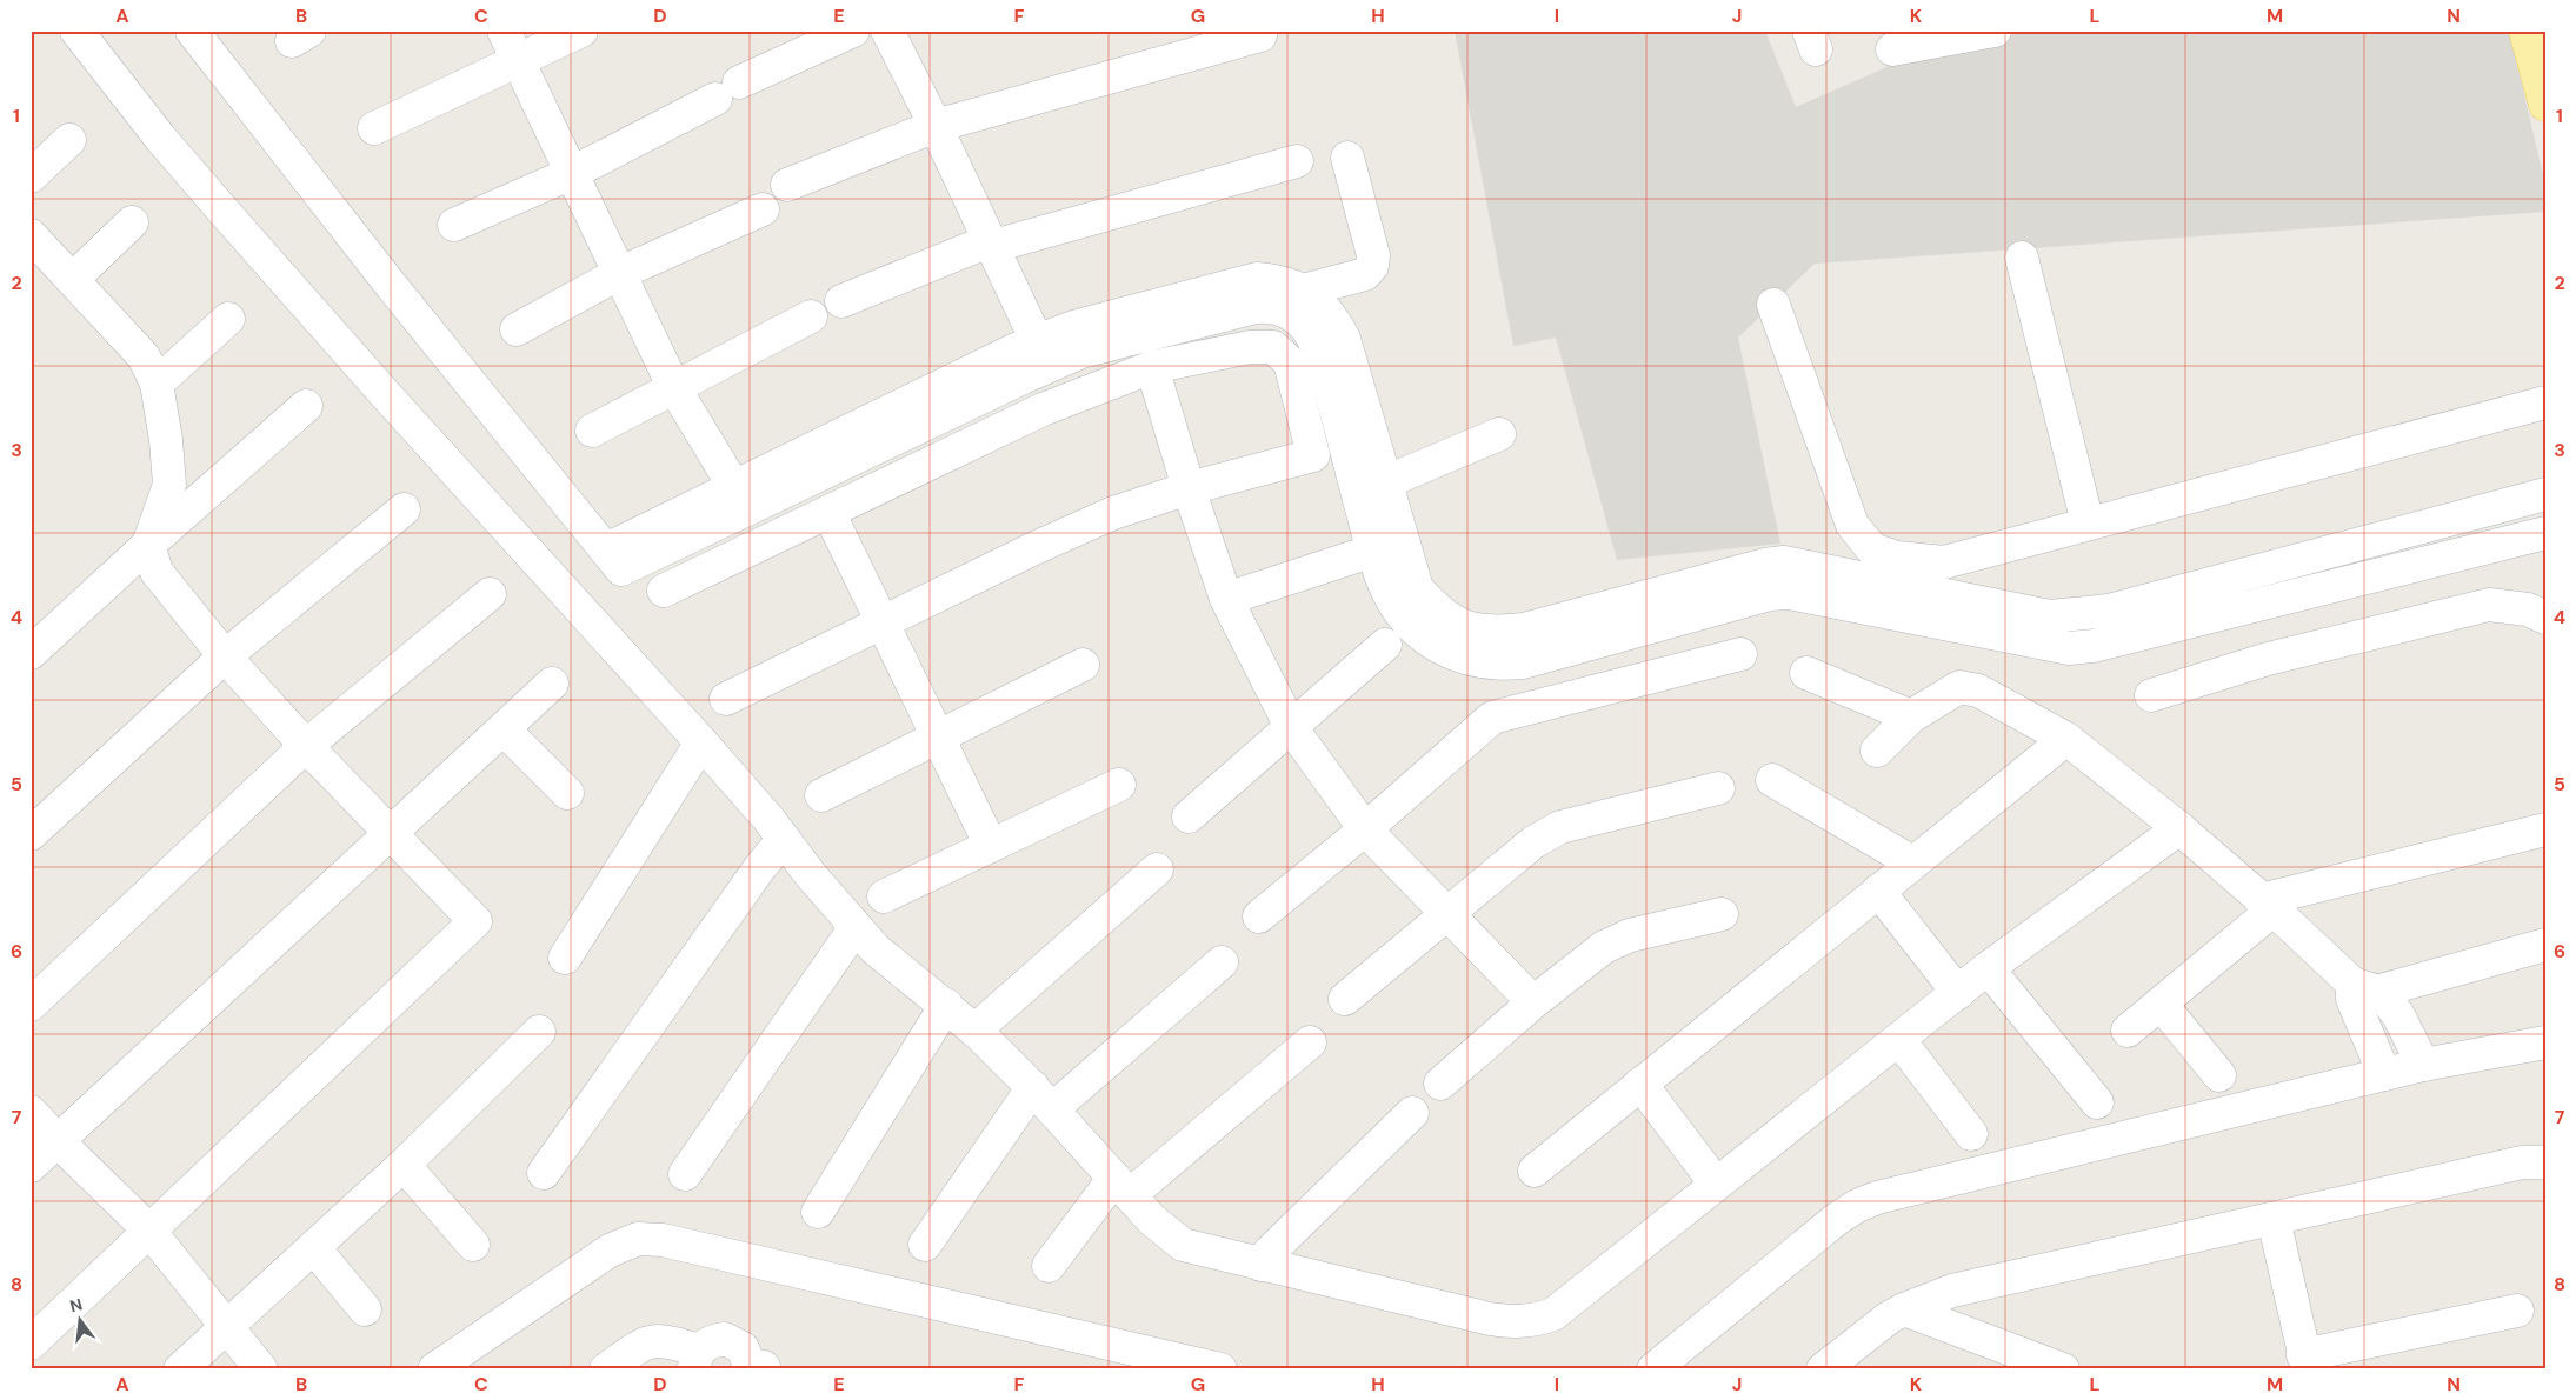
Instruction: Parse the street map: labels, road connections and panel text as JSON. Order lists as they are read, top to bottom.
{
  "north": "top",
  "grid": {
    "columns": [
      "A",
      "B",
      "C",
      "D",
      "E",
      "F",
      "G",
      "H",
      "I",
      "J",
      "K",
      "L",
      "M",
      "N"
    ],
    "rows": [
      "1",
      "2",
      "3",
      "4",
      "5",
      "6",
      "7",
      "8"
    ]
  }
}
